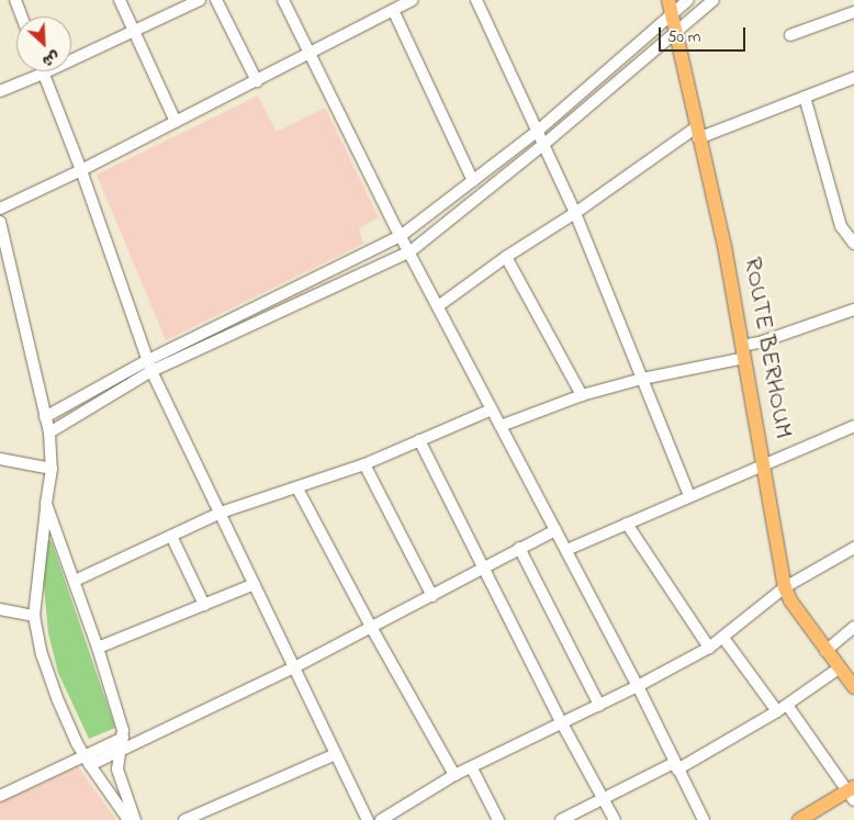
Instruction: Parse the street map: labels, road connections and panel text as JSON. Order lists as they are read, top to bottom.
{
  "streets": {
    "main road": ["ROUTE BERHOUM"]
  },
  "scale_bar": "50 m",
  "north": "bottom right"
}
